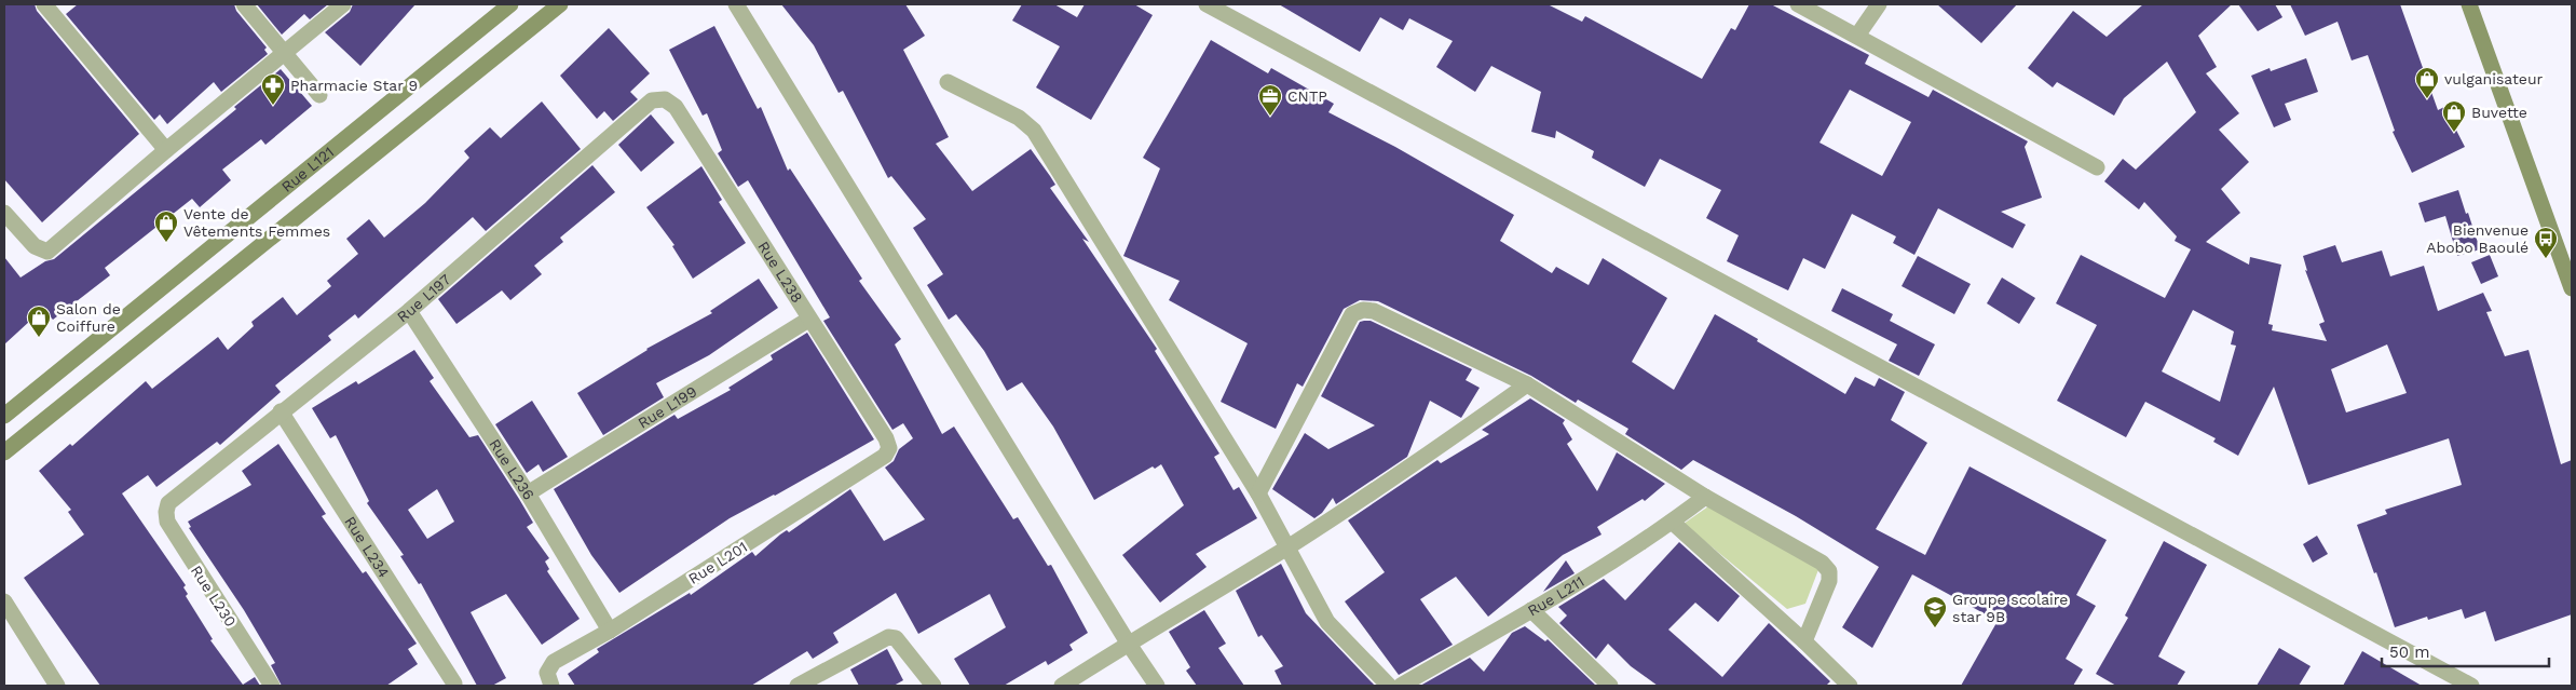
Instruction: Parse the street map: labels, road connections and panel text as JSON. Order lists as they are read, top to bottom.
{
  "streets": {
    "main road": ["Rue L121"],
    "street": [
      "Rue L238",
      "Rue L197",
      "Rue L199",
      "Rue L236",
      "Rue L234",
      "Rue L201",
      "Rue L211",
      "Rue L230"
    ]
  },
  "crossings": [
    ["Rue L238", "Rue L197"],
    ["Rue L238", "Rue L199"],
    ["Rue L238", "Rue L201"],
    ["Rue L197", "Rue L236"],
    ["Rue L197", "Rue L234"],
    ["Rue L197", "Rue L230"],
    ["Rue L199", "Rue L236"],
    ["Rue L236", "Rue L201"]
  ],
  "places": {
    "shop": [
      "vulganisateur",
      "Buvette",
      "Vente de Vêtements Femmes",
      "Salon de Coiffure"
    ],
    "pharmacy": ["Pharmacie Star 9"],
    "office": ["CNTP"],
    "bus stop": ["Bienvenue Abobo Baoulé"],
    "school or university": ["Groupe scolaire star 9B"]
  },
  "scale_bar": "50 m"
}
